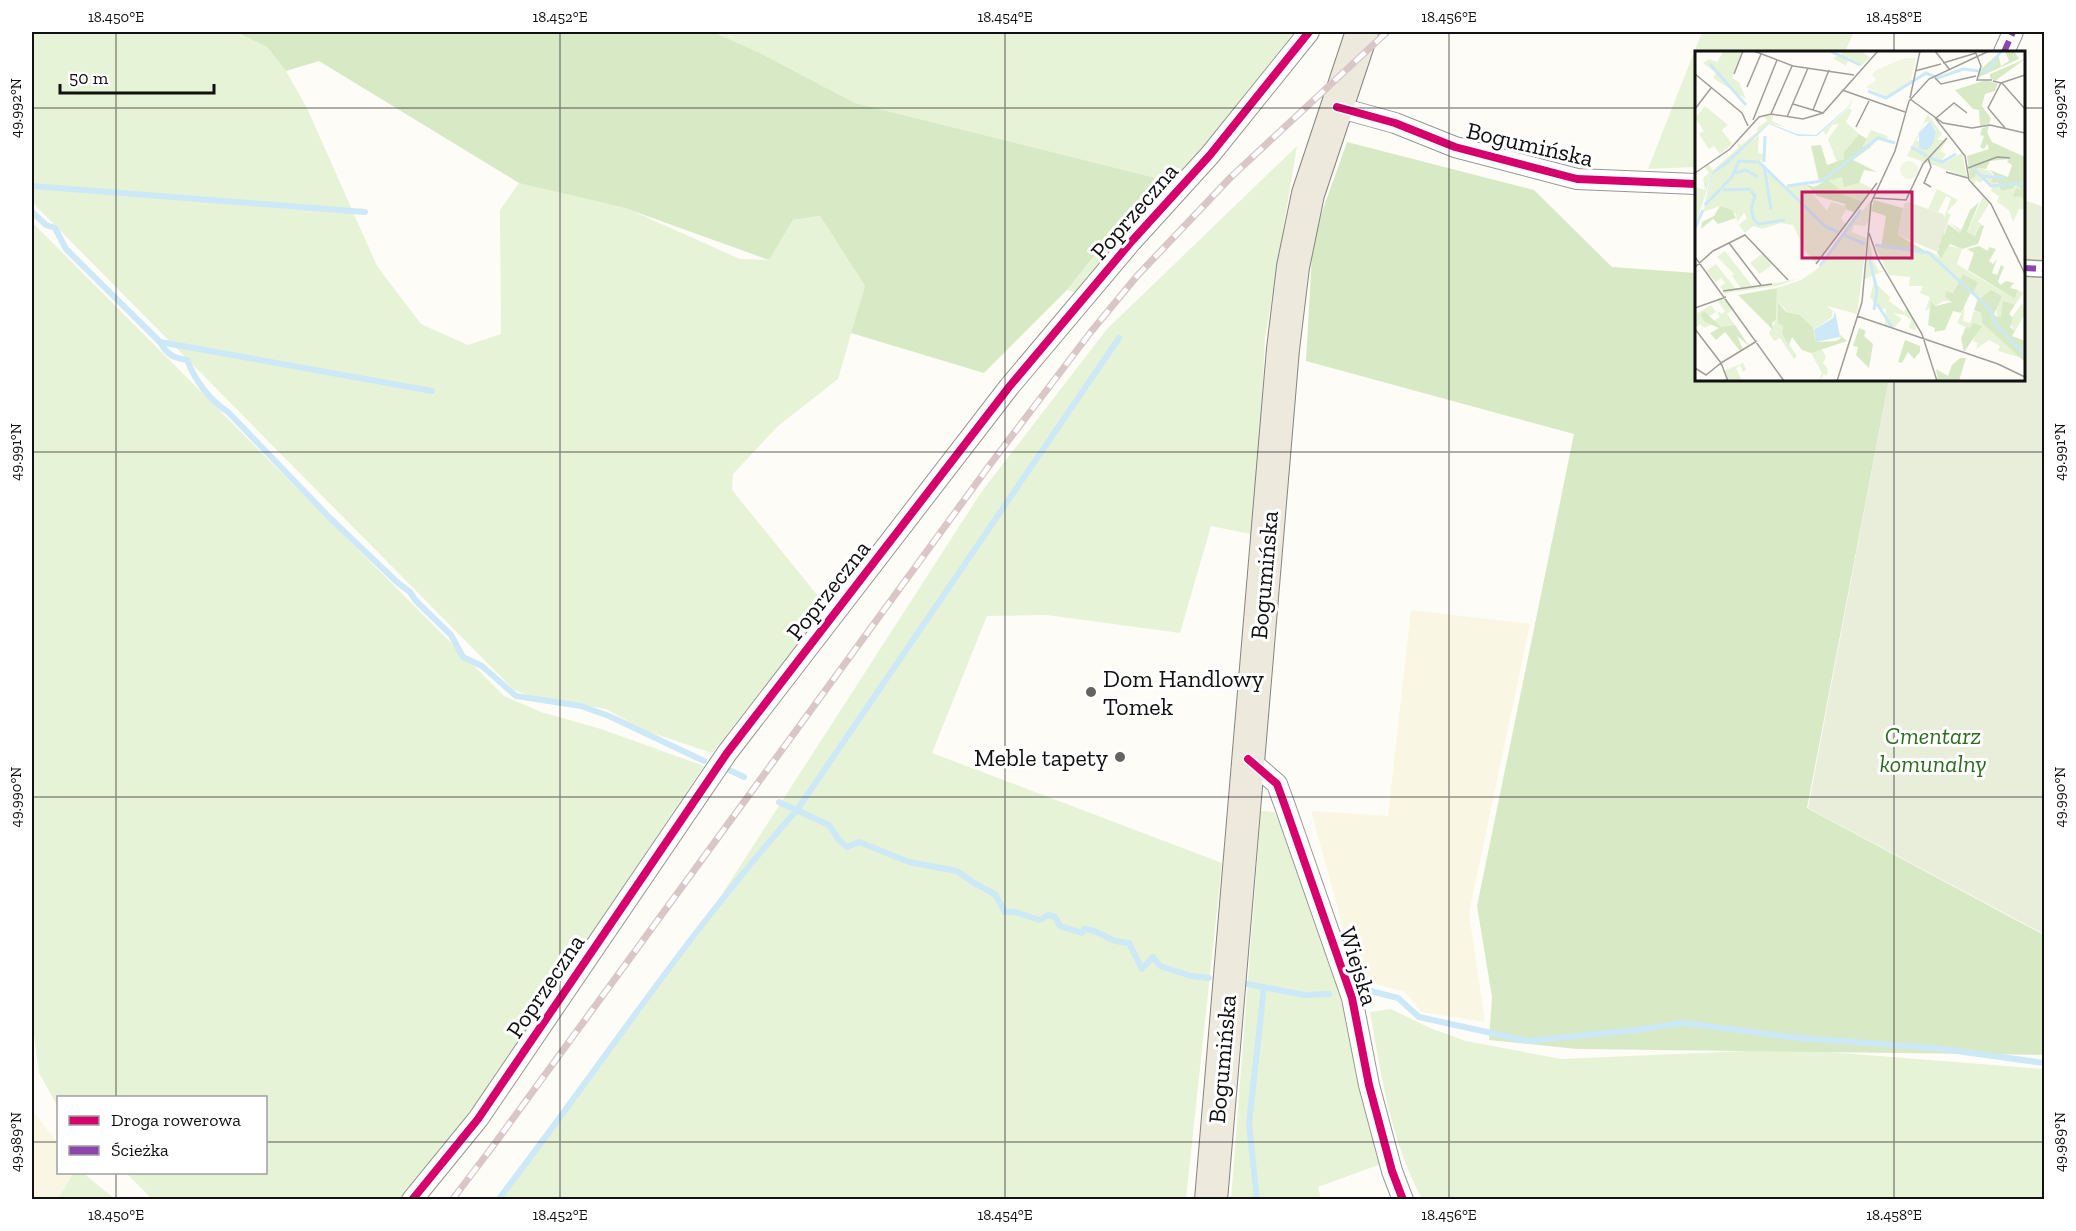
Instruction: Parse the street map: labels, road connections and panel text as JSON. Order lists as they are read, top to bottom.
{
  "streets": {
    "main road": ["Bogumińska"],
    "street": ["Poprzeczna", "Wiejska"]
  },
  "crossings": [
    ["Bogumińska", "Wiejska"]
  ],
  "parks": ["Cmentarz komunalny"],
  "places": ["Dom Handlowy Tomek", "Meble tapety"],
  "legend": ["Droga rowerowa", "Ścieżka"],
  "scale_bar": "50 m",
  "coordinates": [
    "18.450°E",
    "18.452°E",
    "18.454°E",
    "18.456°E",
    "18.458°E",
    "49.992°N",
    "49.991°N",
    "49.990°N",
    "49.989°N"
  ]
}
